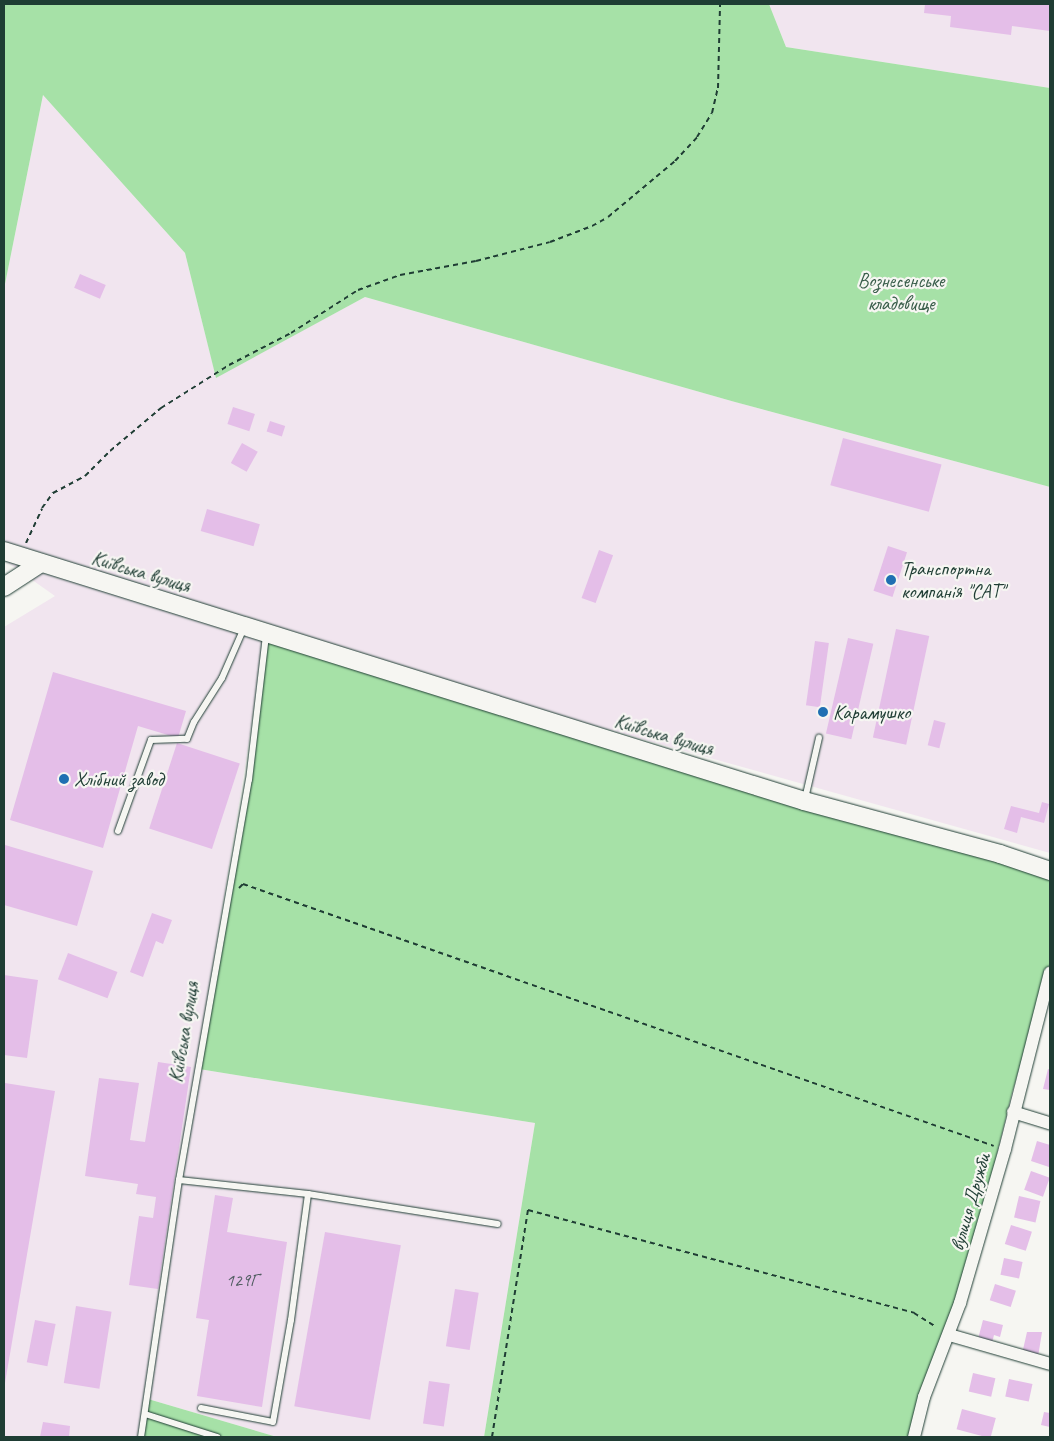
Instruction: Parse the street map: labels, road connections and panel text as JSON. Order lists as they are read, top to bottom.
{
  "streets": {
    "main road": ["Київська вулиця"],
    "street": ["вулиця Дружби"]
  },
  "parks": ["Вознесенське кладовище"],
  "places": ["Транспортна компанія \"САТ\"", "Карамушко", "Хлібний завод"],
  "house_numbers": ["129Г"]
}
